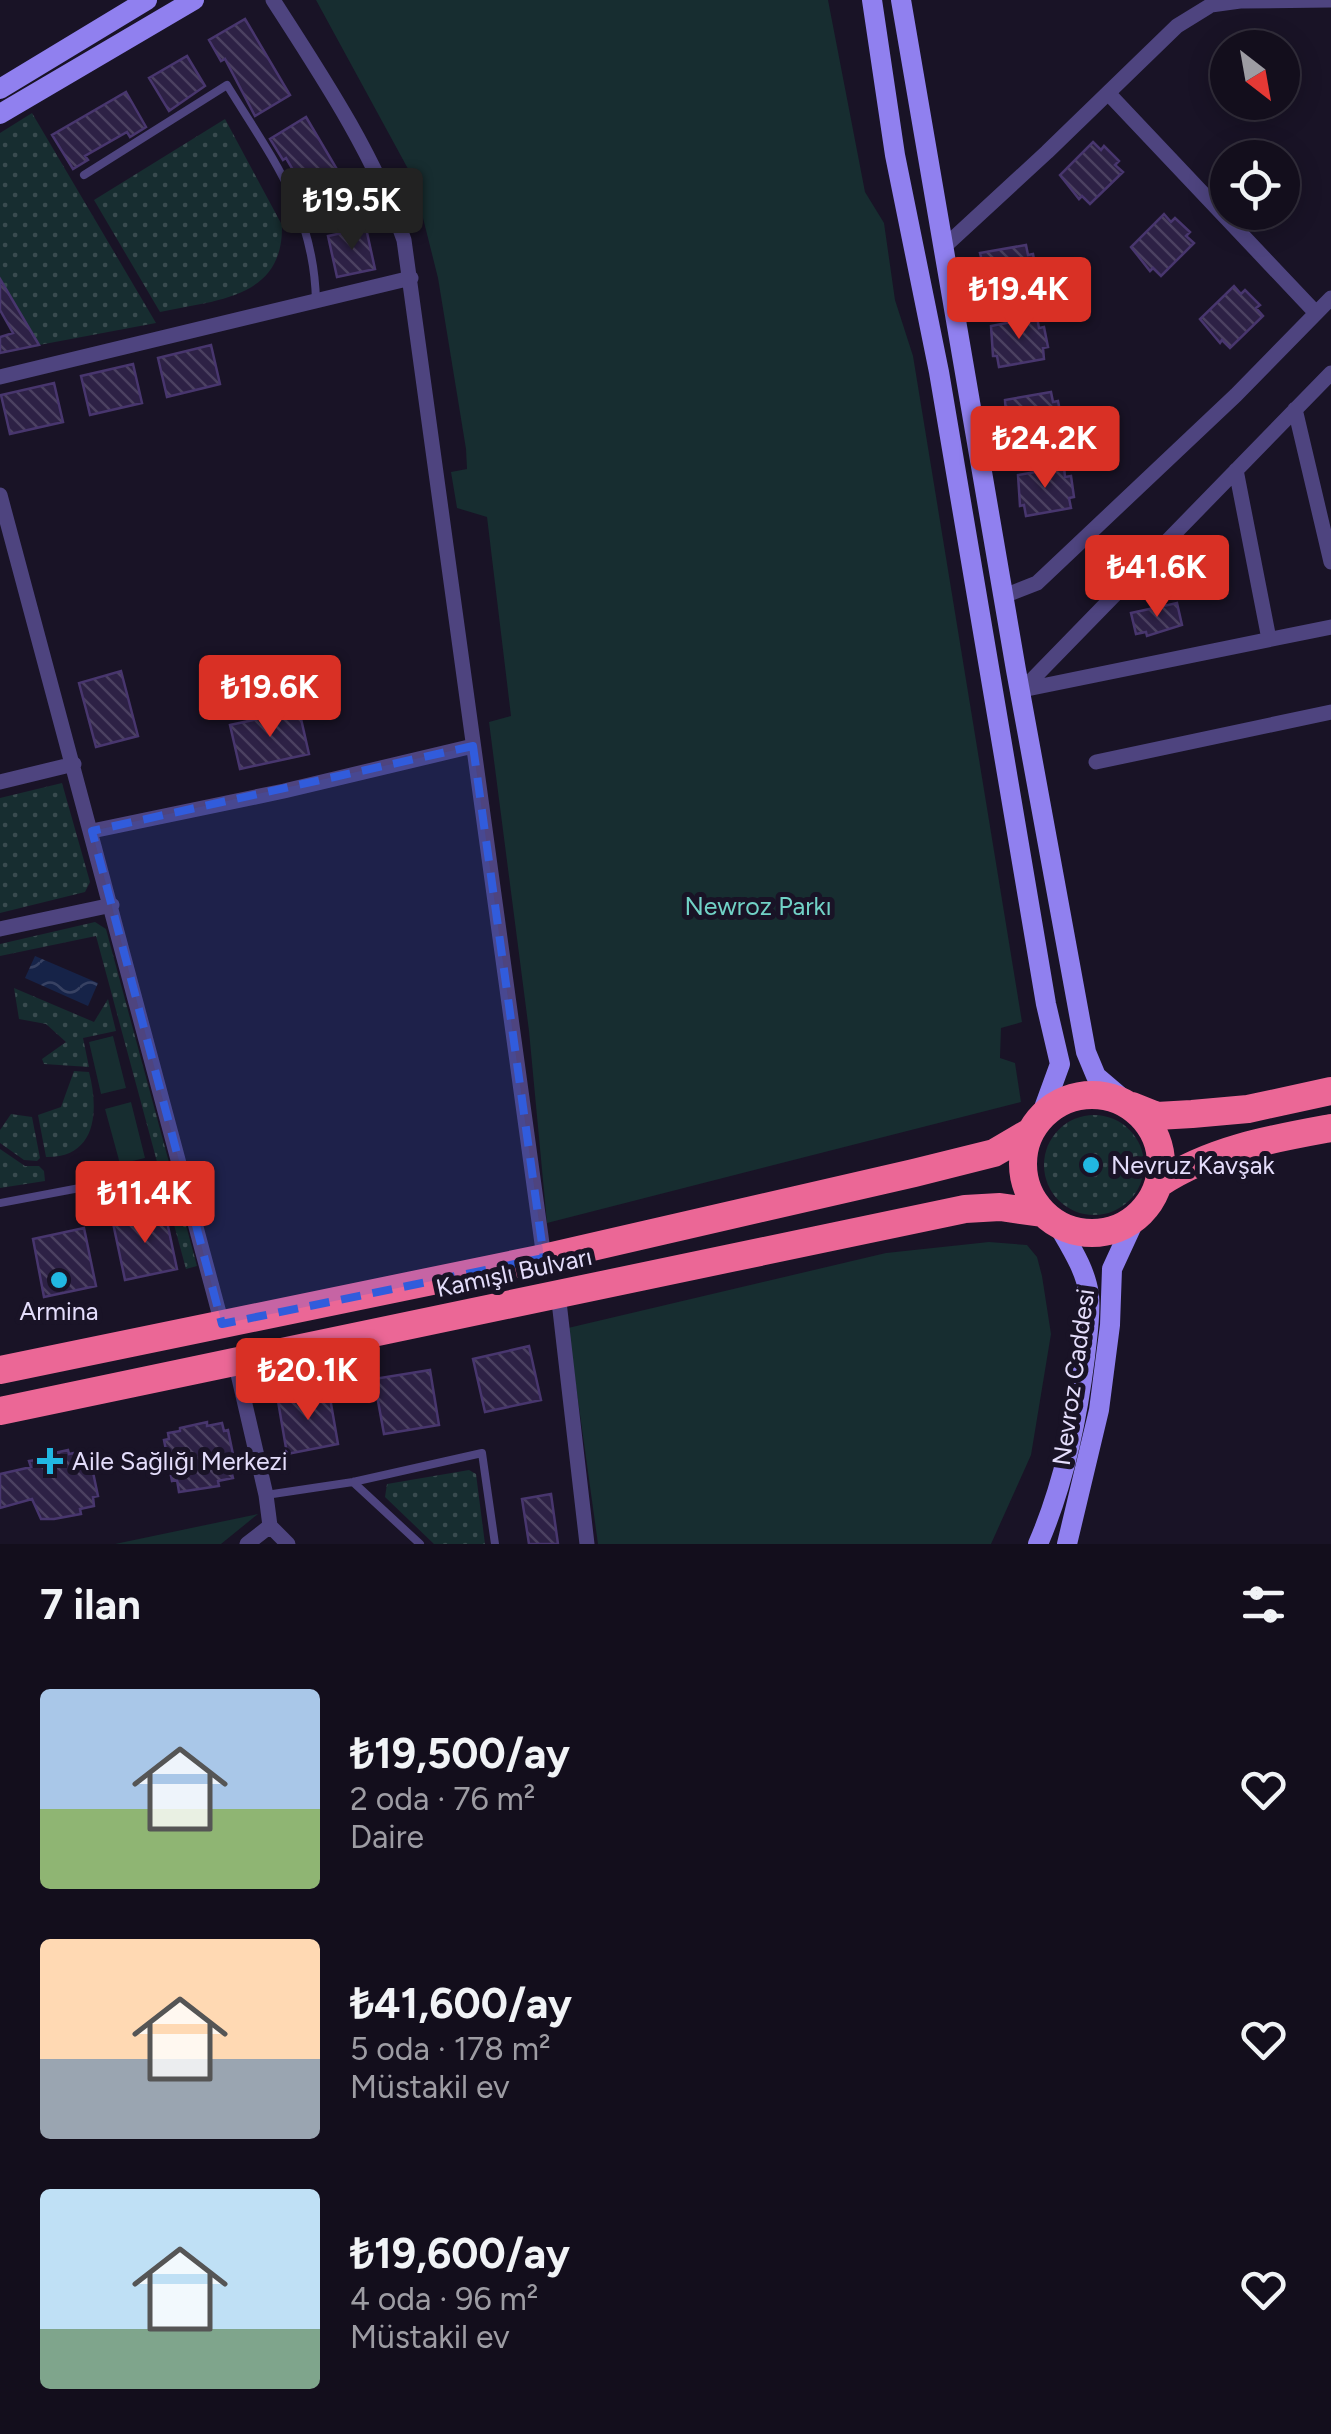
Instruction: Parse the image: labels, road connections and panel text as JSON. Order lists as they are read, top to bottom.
{
  "streets": {
    "highway": ["Kamışlı Bulvarı"],
    "main road": ["Nevroz Caddesi"]
  },
  "crossings": [
    ["Kamışlı Bulvarı", "Nevroz Caddesi"]
  ],
  "parks": ["Newroz Parkı"],
  "places": {
    "other": ["Nevruz Kavşak", "Armina"],
    "health": ["Aile Sağlığı Merkezi"]
  },
  "north": "bottom right",
  "page": {
    "price": [
      "₺19.5K",
      "₺19.4K",
      "₺24.2K",
      "₺41.6K",
      "₺19.6K",
      "₺11.4K",
      "₺20.1K"
    ],
    "heading": "7 ilan",
    "list": [
      {
        "name": "₺19,500/ay",
        "note": "2 oda · 76 m² · Daire"
      },
      {
        "name": "₺41,600/ay",
        "note": "5 oda · 178 m² · Müstakil ev"
      },
      {
        "name": "₺19,600/ay",
        "note": "4 oda · 96 m² · Müstakil ev"
      }
    ]
  }
}
